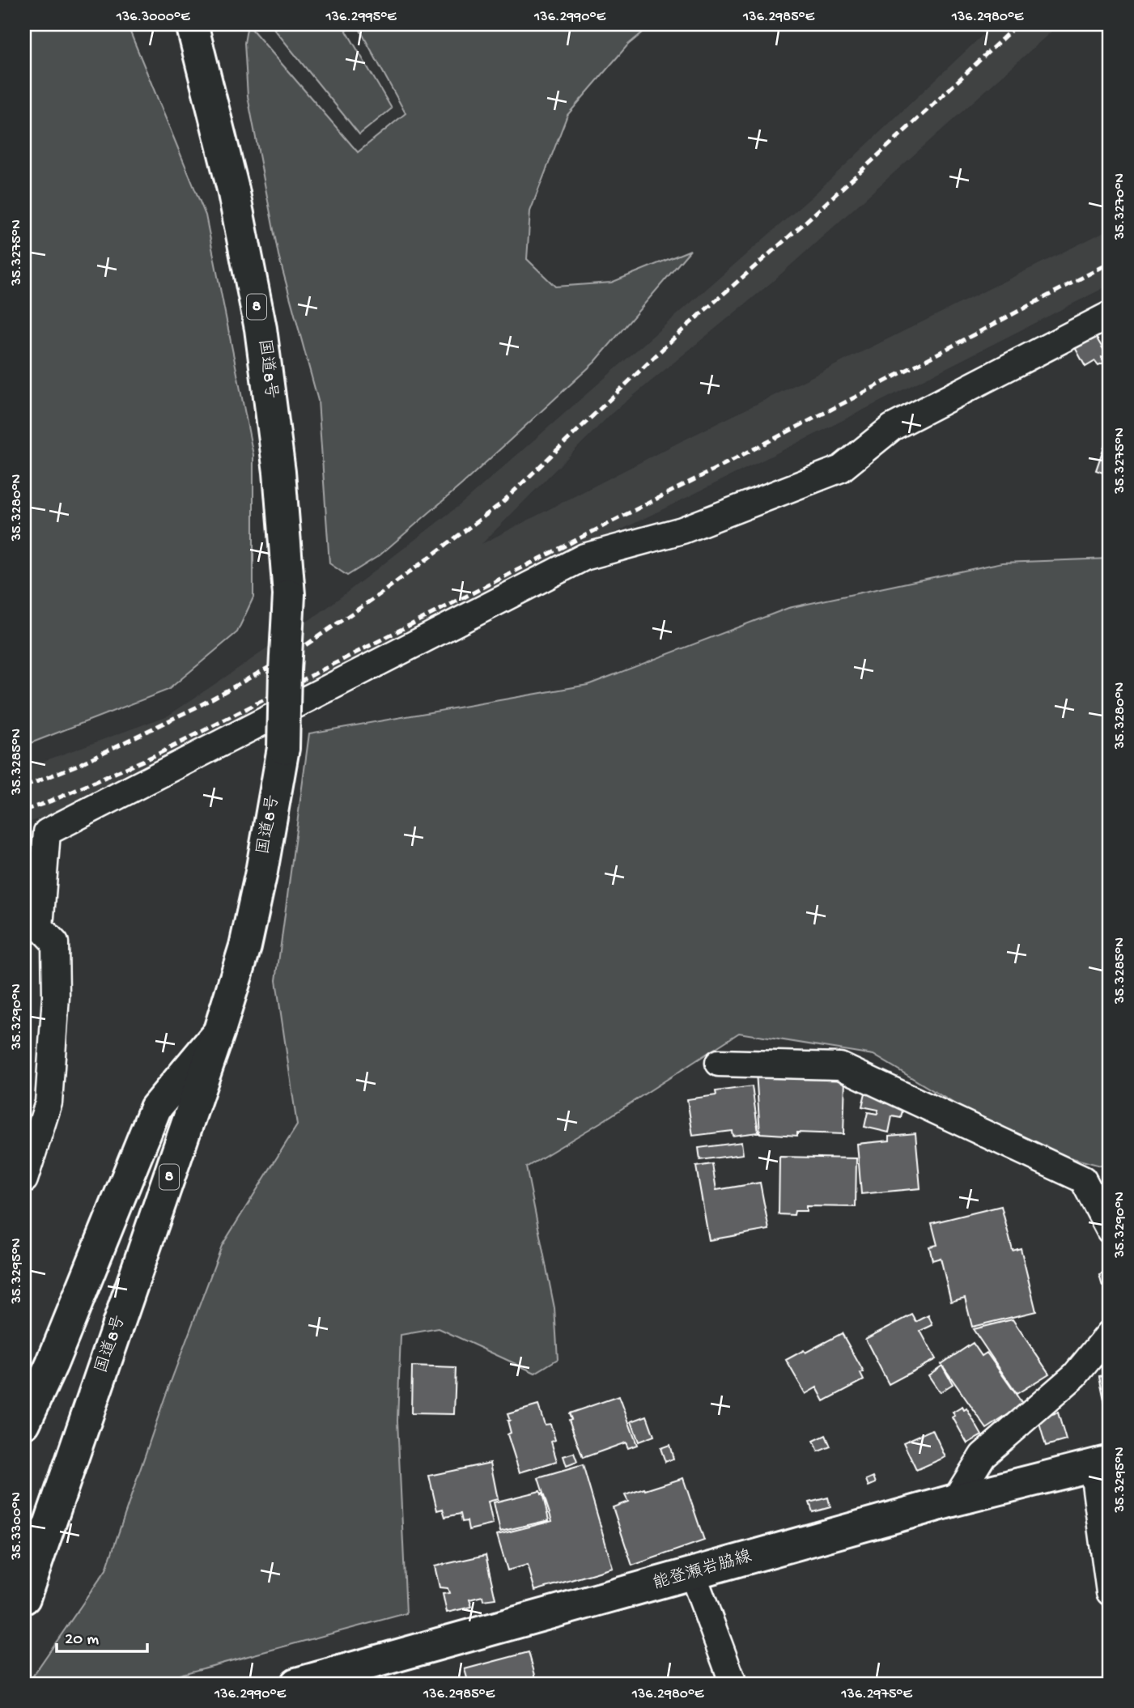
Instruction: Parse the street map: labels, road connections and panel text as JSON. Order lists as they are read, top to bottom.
{
  "streets": {
    "main road": ["8", "国道8号", "能登瀬岩脇線"]
  },
  "scale_bar": "20 m",
  "coordinates": [
    "136.3000°E",
    "136.2995°E",
    "136.2990°E",
    "136.2985°E",
    "136.2980°E",
    "35.3270°N",
    "35.3275°N",
    "35.3280°N",
    "35.3285°N",
    "35.3290°N",
    "35.3295°N",
    "35.3300°N",
    "136.2975°E"
  ]
}
